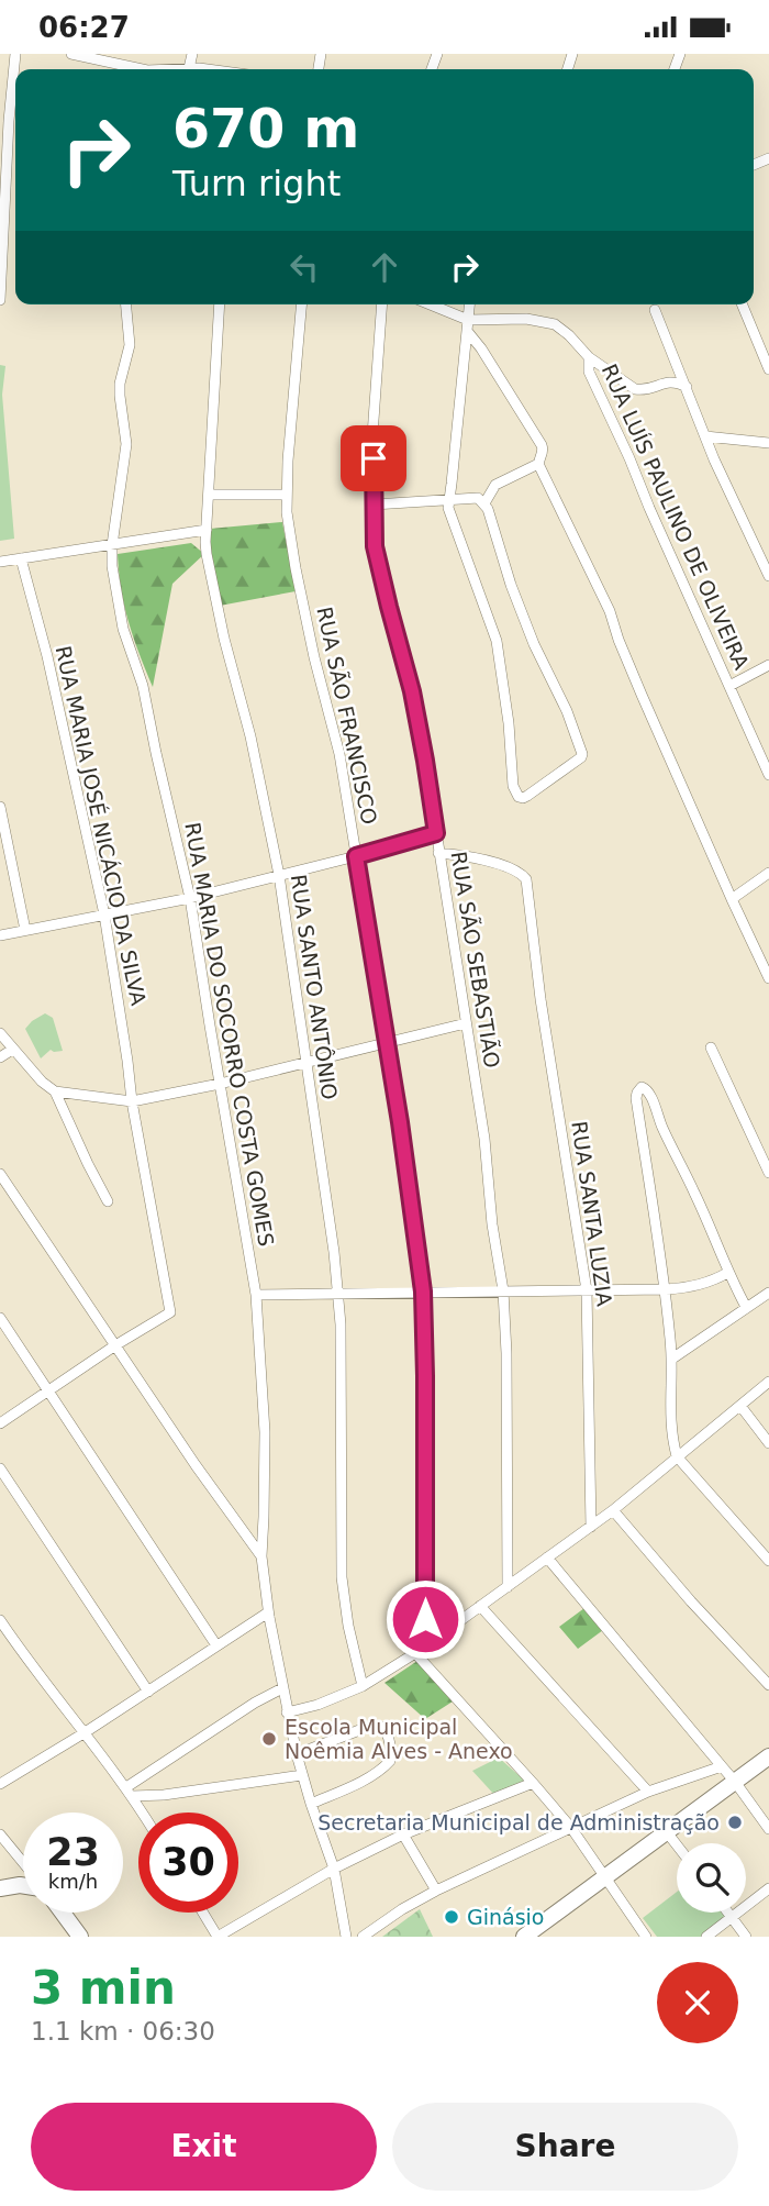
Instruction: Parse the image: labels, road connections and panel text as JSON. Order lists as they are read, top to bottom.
{
  "streets": {
    "street": [
      "RUA LUÍS PAULINO DE OLIVEIRA",
      "RUA SÃO FRANCISCO",
      "RUA MARIA JOSÉ NICÁCIO DA SILVA",
      "RUA SÃO SEBASTIÃO",
      "RUA SANTO ANTÔNIO",
      "RUA MARIA DO SOCORRO COSTA GOMES",
      "RUA SANTA LUZIA"
    ]
  },
  "crossings": [
    ["RUA SÃO SEBASTIÃO", "RUA SANTA LUZIA"]
  ],
  "places": ["Escola Municipal Noêmia Alves - Anexo", "Secretaria Municipal de Administração", "Ginásio"],
  "page": {
    "status": "06:27",
    "turn": ["670 m", "Turn right"],
    "speed": "23 km/h",
    "limit": "30",
    "heading": ["3 min", "1.1 km · 06:30"],
    "buttons": ["Exit", "Share"]
  }
}
